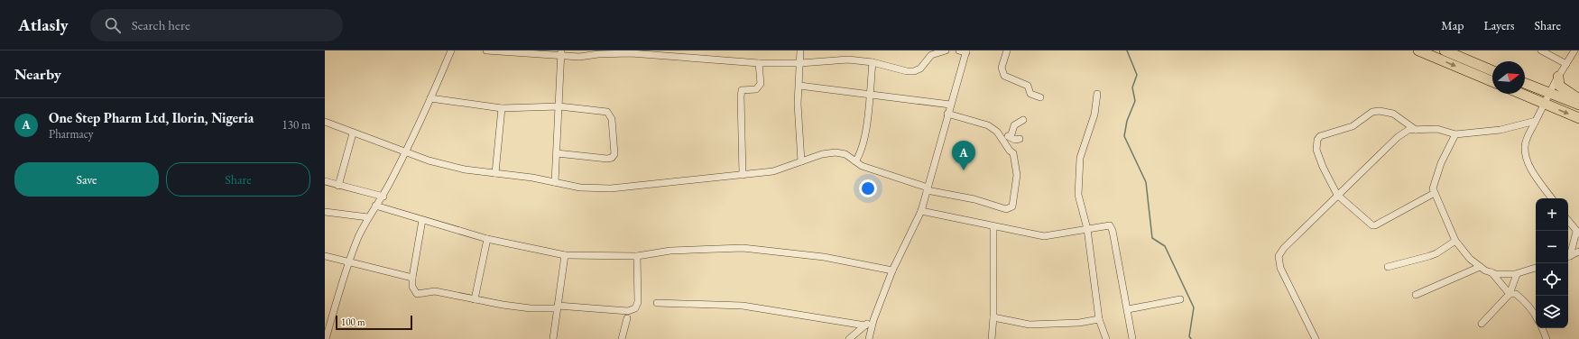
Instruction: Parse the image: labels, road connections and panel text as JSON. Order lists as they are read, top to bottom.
{
  "scale_bar": "100 m",
  "north": "right",
  "page": {
    "header": "Atlasly",
    "search": "Search here",
    "nav": ["Map", "Layers", "Share"],
    "heading": "Nearby",
    "list": [
      {
        "mark": "A",
        "name": "One Step Pharm Ltd, Ilorin, Nigeria",
        "note": "Pharmacy",
        "value": "130 m"
      }
    ],
    "pins": "A",
    "buttons": ["Save", "Share"],
    "map_buttons": ["+", "−"],
    "scale": "100 m"
  }
}
